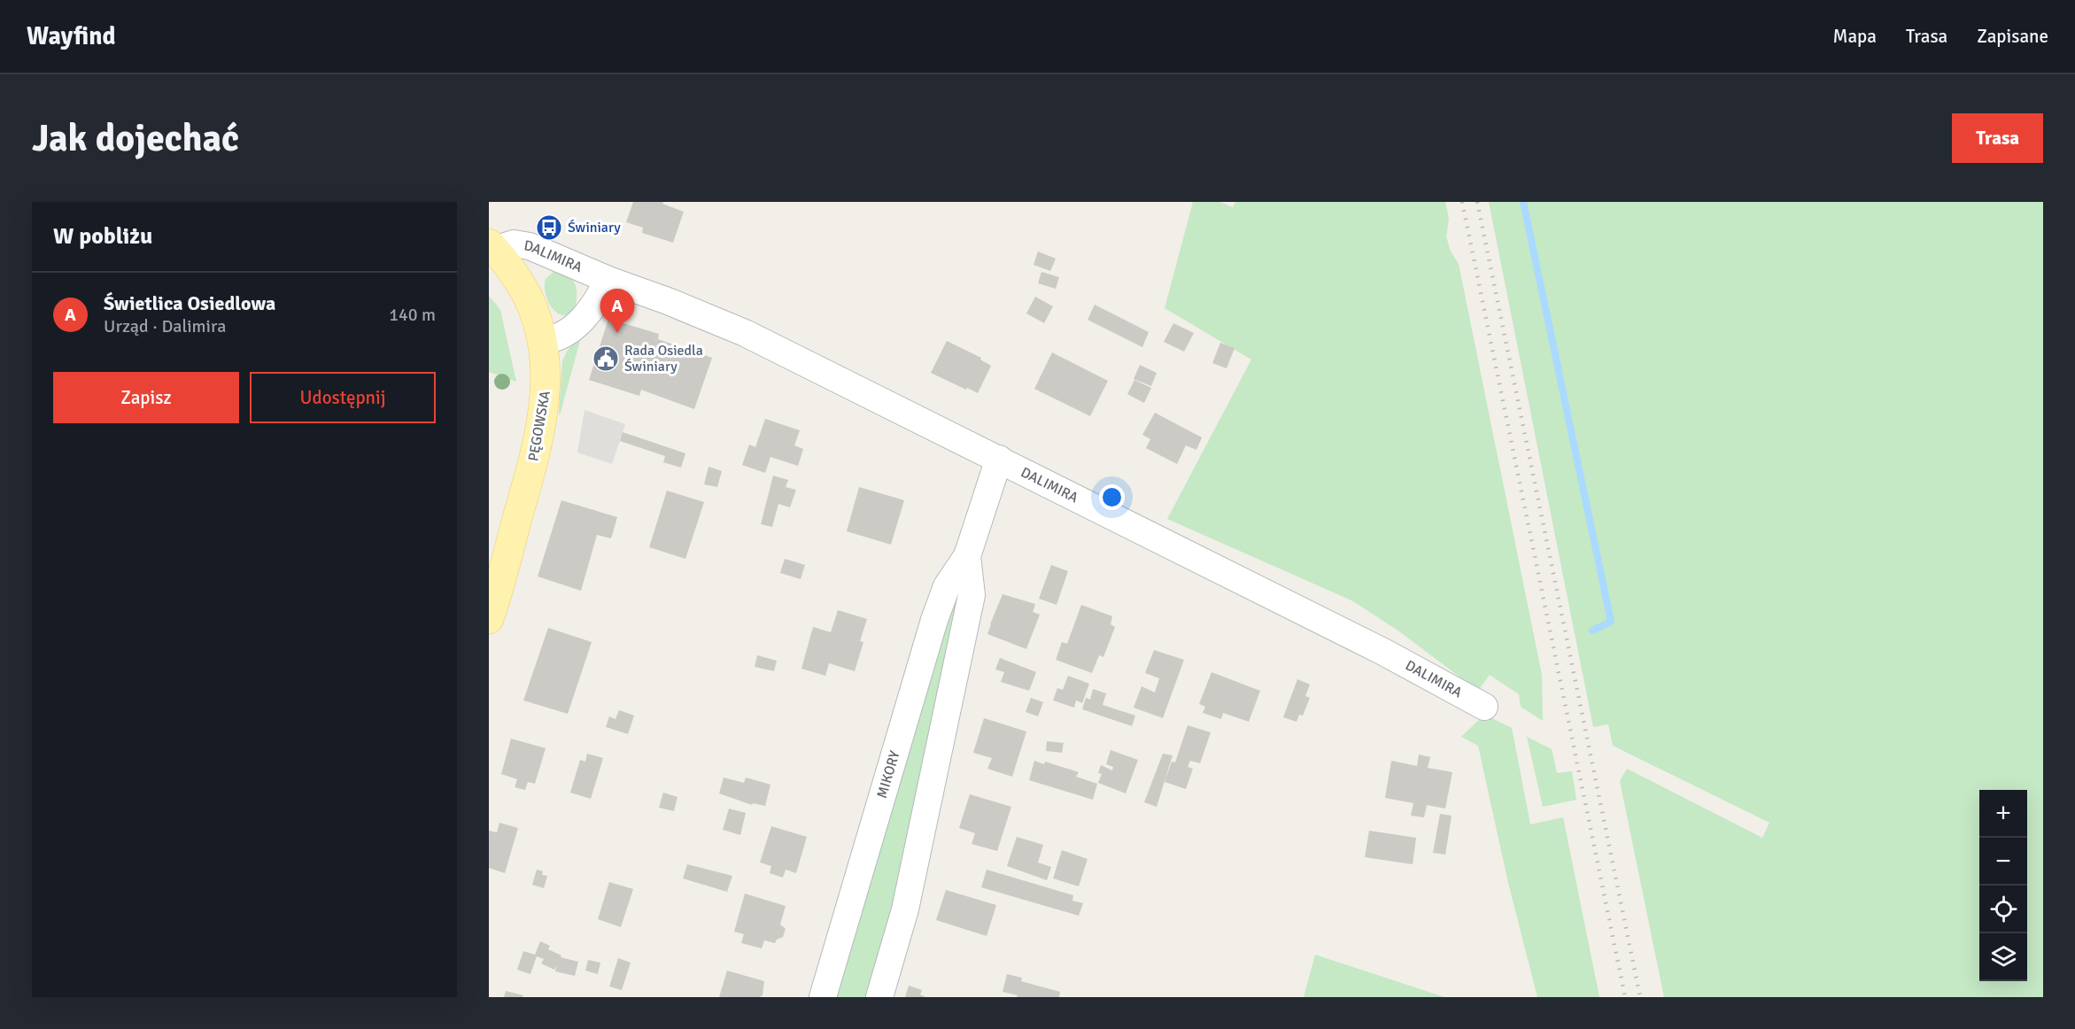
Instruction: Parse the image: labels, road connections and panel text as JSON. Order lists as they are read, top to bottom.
{
  "streets": {
    "main road": ["PĘGOWSKA"],
    "street": ["DALIMIRA", "MIKORY"]
  },
  "crossings": [
    ["DALIMIRA", "PĘGOWSKA"],
    ["DALIMIRA", "MIKORY"]
  ],
  "places": {
    "bus stop": ["Świniary"],
    "public building": ["Rada Osiedla Świniary"]
  },
  "page": {
    "header": "Wayfind",
    "nav": ["Mapa", "Trasa", "Zapisane"],
    "buttons": [
      "Trasa",
      ["Zapisz", "Udostępnij"]
    ],
    "title": "Jak dojechać",
    "heading": "W pobliżu",
    "list": [
      {
        "mark": "A",
        "name": "Świetlica Osiedlowa",
        "note": "Urząd · Dalimira",
        "value": "140 m"
      }
    ],
    "pins": "A",
    "map_buttons": ["+", "−"]
  }
}
